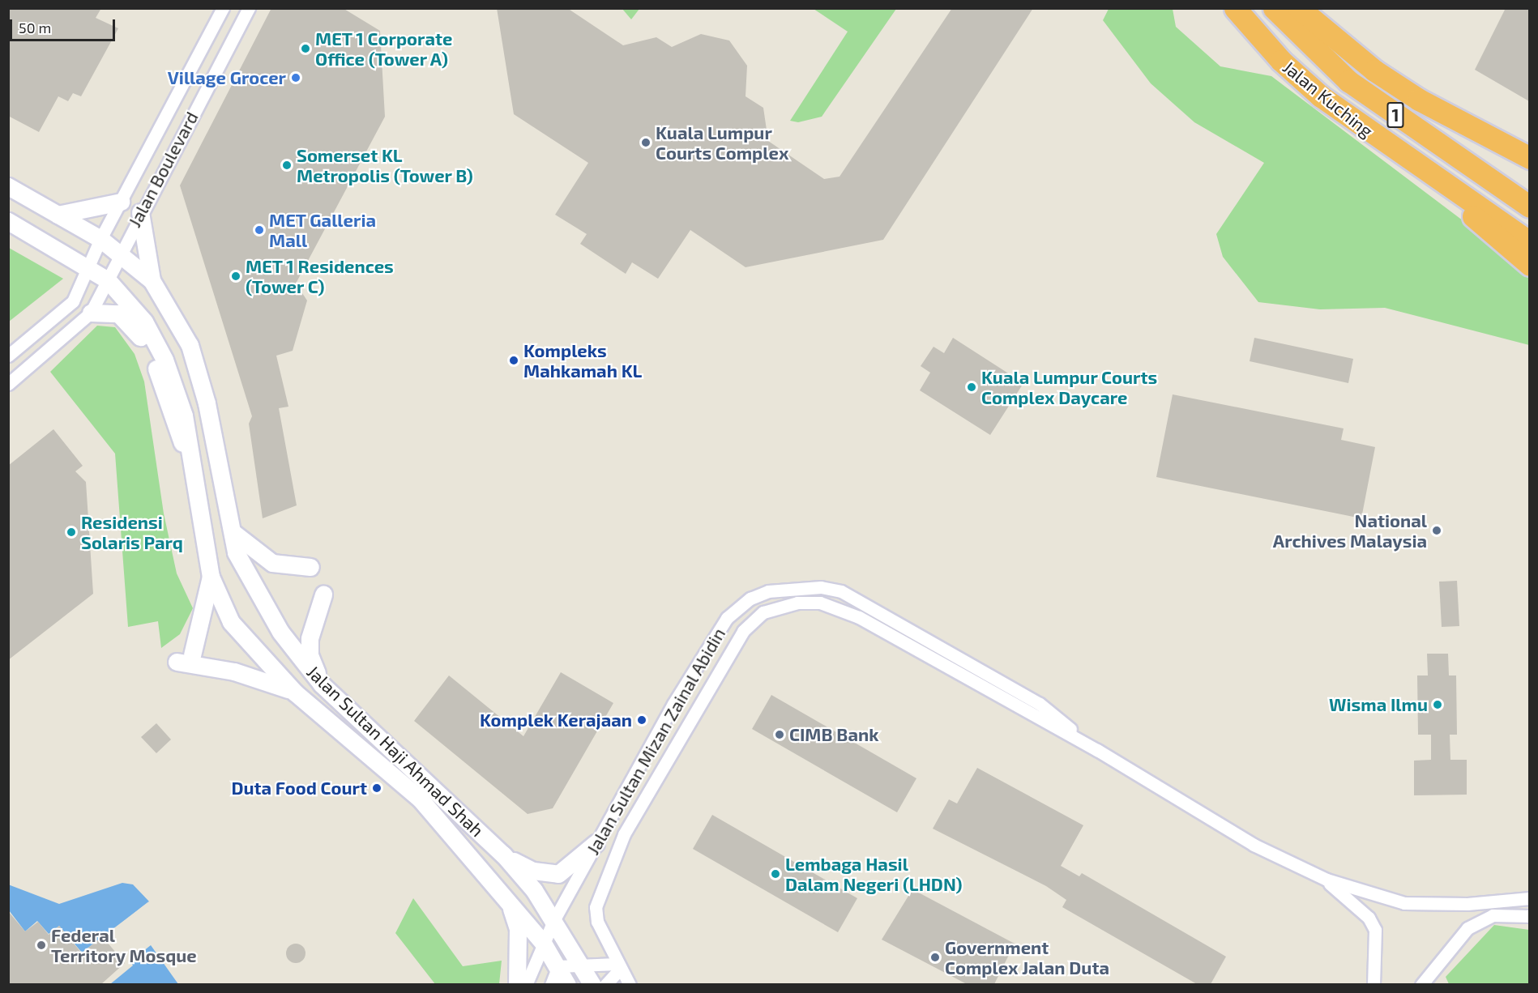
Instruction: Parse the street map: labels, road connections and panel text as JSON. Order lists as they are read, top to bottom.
{
  "streets": {
    "highway": ["Jalan Kuching", "1"],
    "street": ["Jalan Boulevard", "Jalan Sultan Mizan Zainal Abidin", "Jalan Sultan Haji Ahmad Shah"]
  },
  "crossings": [
    ["Jalan Boulevard", "Jalan Sultan Haji Ahmad Shah"],
    ["Jalan Sultan Mizan Zainal Abidin", "Jalan Sultan Haji Ahmad Shah"]
  ],
  "places": [
    "MET 1 Corporate Office (Tower A)",
    "Village Grocer",
    "Kuala Lumpur Courts Complex",
    "Somerset KL Metropolis (Tower B)",
    "MET Galleria Mall",
    "MET 1 Residences (Tower C)",
    "Kompleks Mahkamah KL",
    "Kuala Lumpur Courts Complex Daycare",
    "National Archives Malaysia",
    "Residensi Solaris Parq",
    "Wisma Ilmu",
    "Komplek Kerajaan",
    "CIMB Bank",
    "Duta Food Court",
    "Lembaga Hasil Dalam Negeri (LHDN)",
    "Federal Territory Mosque",
    "Government Complex Jalan Duta"
  ],
  "scale_bar": "50 m"
}
